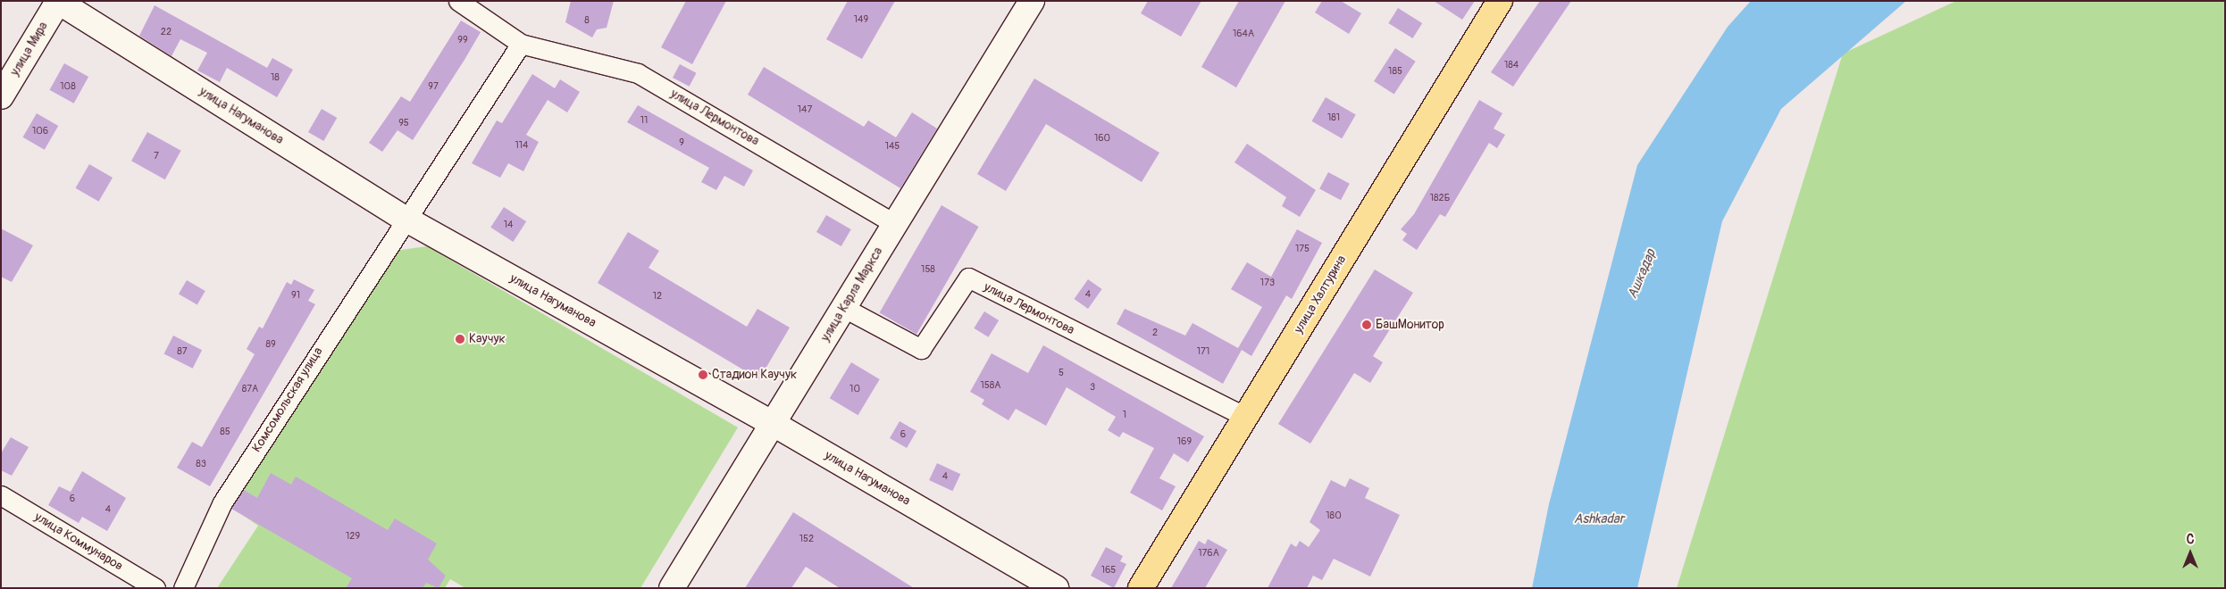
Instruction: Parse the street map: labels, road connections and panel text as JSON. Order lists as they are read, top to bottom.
{
  "streets": {
    "main road": [
      "улица Мира",
      "улица Нагуманова",
      "улица Карла Маркса",
      "улица Халтурина"
    ],
    "street": ["улица Лермонтова", "Комсомольская улица", "улица Коммунаров"]
  },
  "crossings": [
    ["улица Мира", "улица Нагуманова"],
    ["улица Нагуманова", "улица Карла Маркса"],
    ["улица Нагуманова", "Комсомольская улица"],
    ["улица Лермонтова", "улица Карла Маркса"],
    ["улица Лермонтова", "улица Халтурина"]
  ],
  "water": ["Ашкадар", "Ashkadar"],
  "places": ["БашМонитор", "Каучук", "Стадион Каучук"],
  "house_numbers": [
    "149",
    "8",
    "22",
    "164А",
    "99",
    "184",
    "185",
    "18",
    "108",
    "97",
    "147",
    "181",
    "11",
    "95",
    "106",
    "160",
    "9",
    "114",
    "145",
    "7",
    "182Б",
    "14",
    "175",
    "158",
    "173",
    "4",
    "91",
    "12",
    "2",
    "89",
    "87",
    "171",
    "5",
    "158А",
    "3",
    "87А",
    "10",
    "1",
    "85",
    "6",
    "169",
    "83",
    "4",
    "6",
    "4",
    "180",
    "129",
    "152",
    "176А",
    "165"
  ],
  "north": "top"
}
